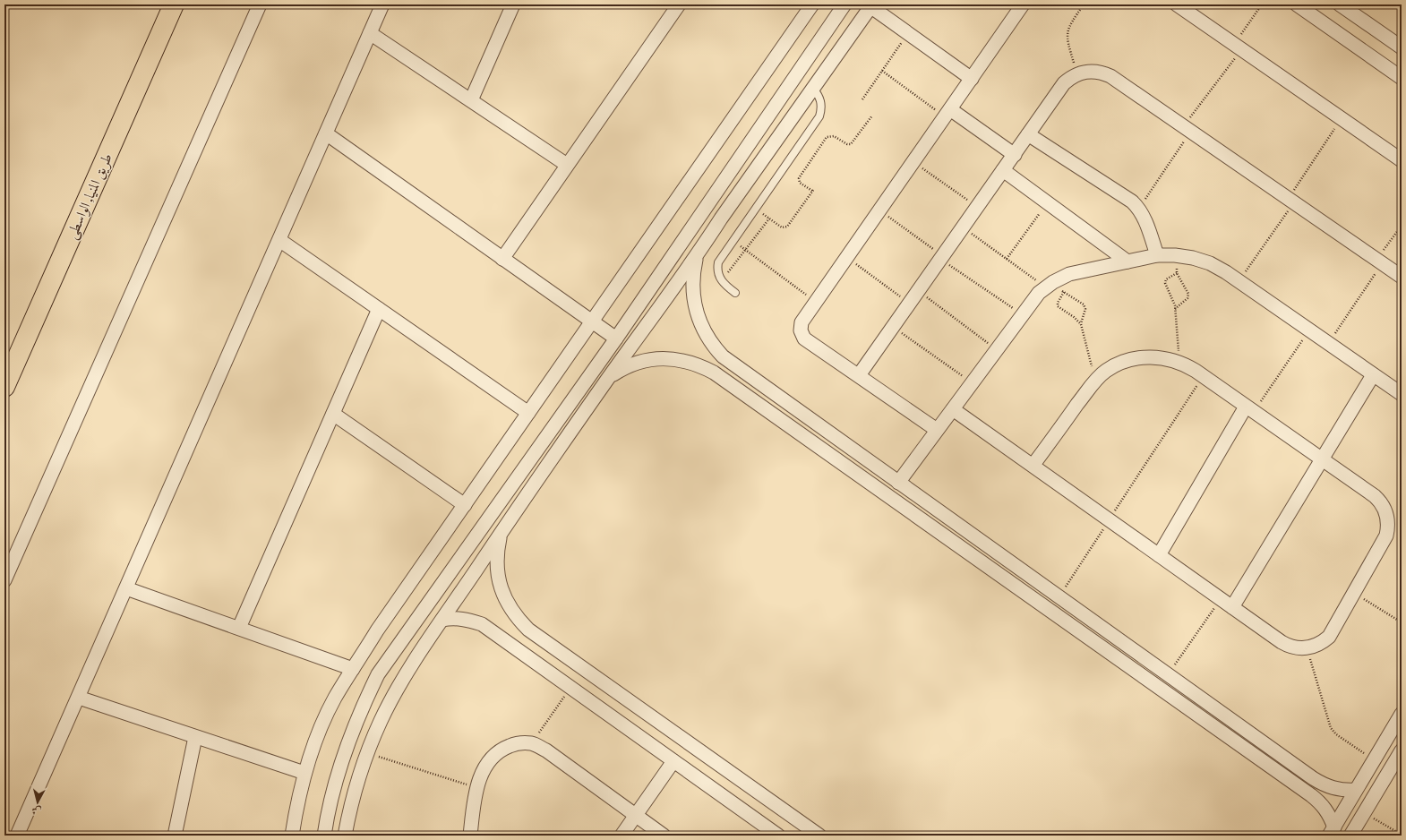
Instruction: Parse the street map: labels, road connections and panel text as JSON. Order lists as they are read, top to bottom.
{
  "streets": {
    "main road": ["طريق المنيا, الواسطى"]
  },
  "north": "bottom"
}
